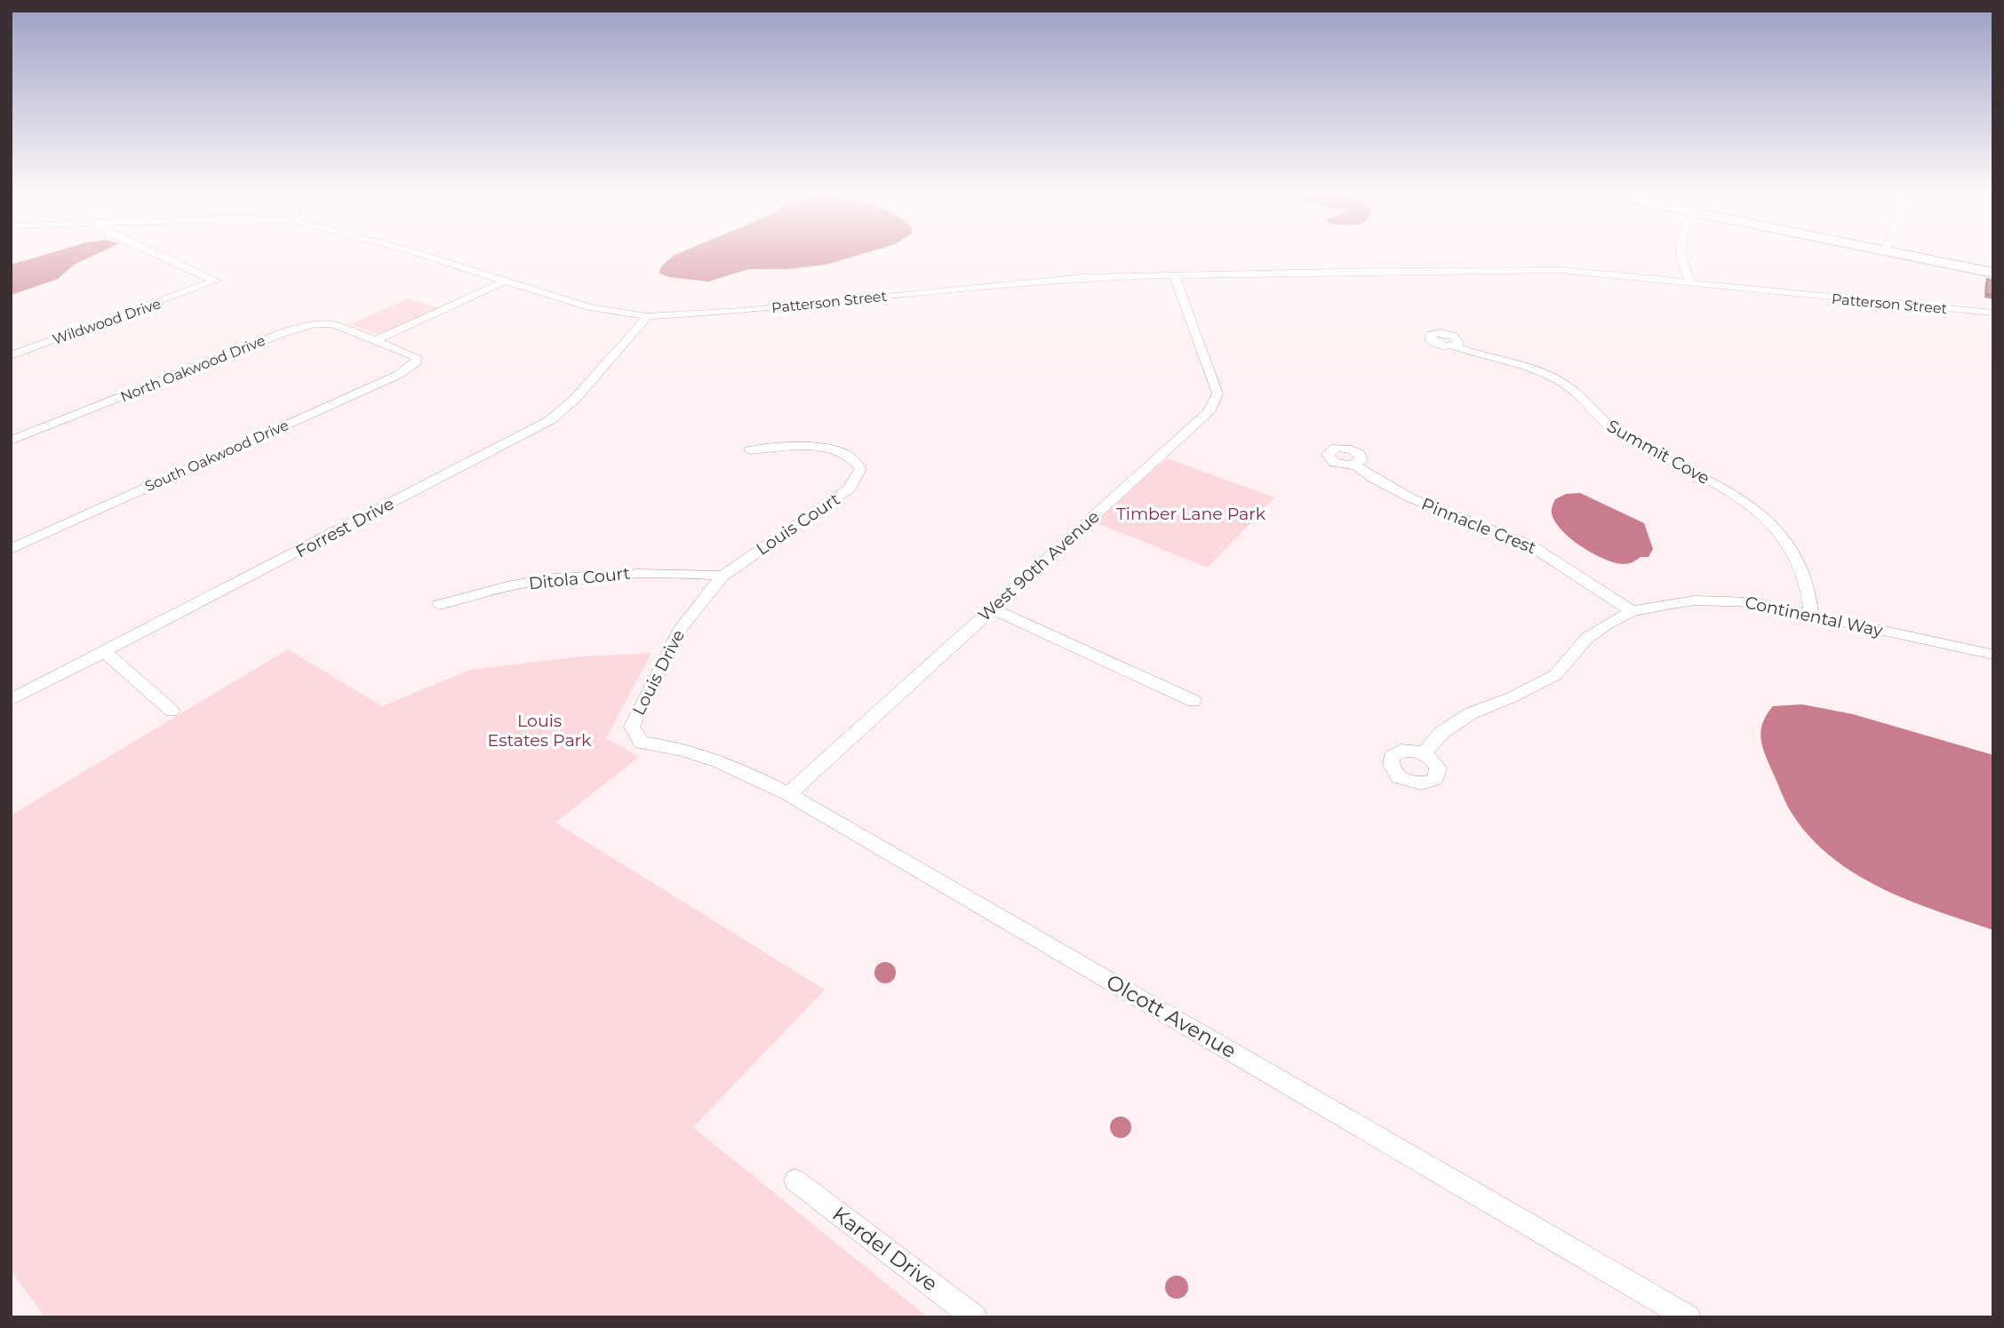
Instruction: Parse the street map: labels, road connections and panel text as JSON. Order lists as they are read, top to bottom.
{
  "streets": {
    "street": [
      "Patterson Street",
      "Wildwood Drive",
      "North Oakwood Drive",
      "Summit Cove",
      "South Oakwood Drive",
      "Louis Court",
      "Pinnacle Crest",
      "Forrest Drive",
      "West 90th Avenue",
      "Ditola Court",
      "Continental Way",
      "Louis Drive",
      "Olcott Avenue",
      "Kardel Drive"
    ]
  },
  "crossings": [
    ["Patterson Street", "Forrest Drive"],
    ["Patterson Street", "West 90th Avenue"],
    ["North Oakwood Drive", "South Oakwood Drive"],
    ["Summit Cove", "Continental Way"],
    ["Louis Court", "Ditola Court"],
    ["Louis Court", "Louis Drive"],
    ["Pinnacle Crest", "Continental Way"],
    ["West 90th Avenue", "Olcott Avenue"],
    ["Ditola Court", "Louis Drive"],
    ["Louis Drive", "Olcott Avenue"]
  ],
  "parks": ["Timber Lane Park", "Louis Estates Park"]
}
